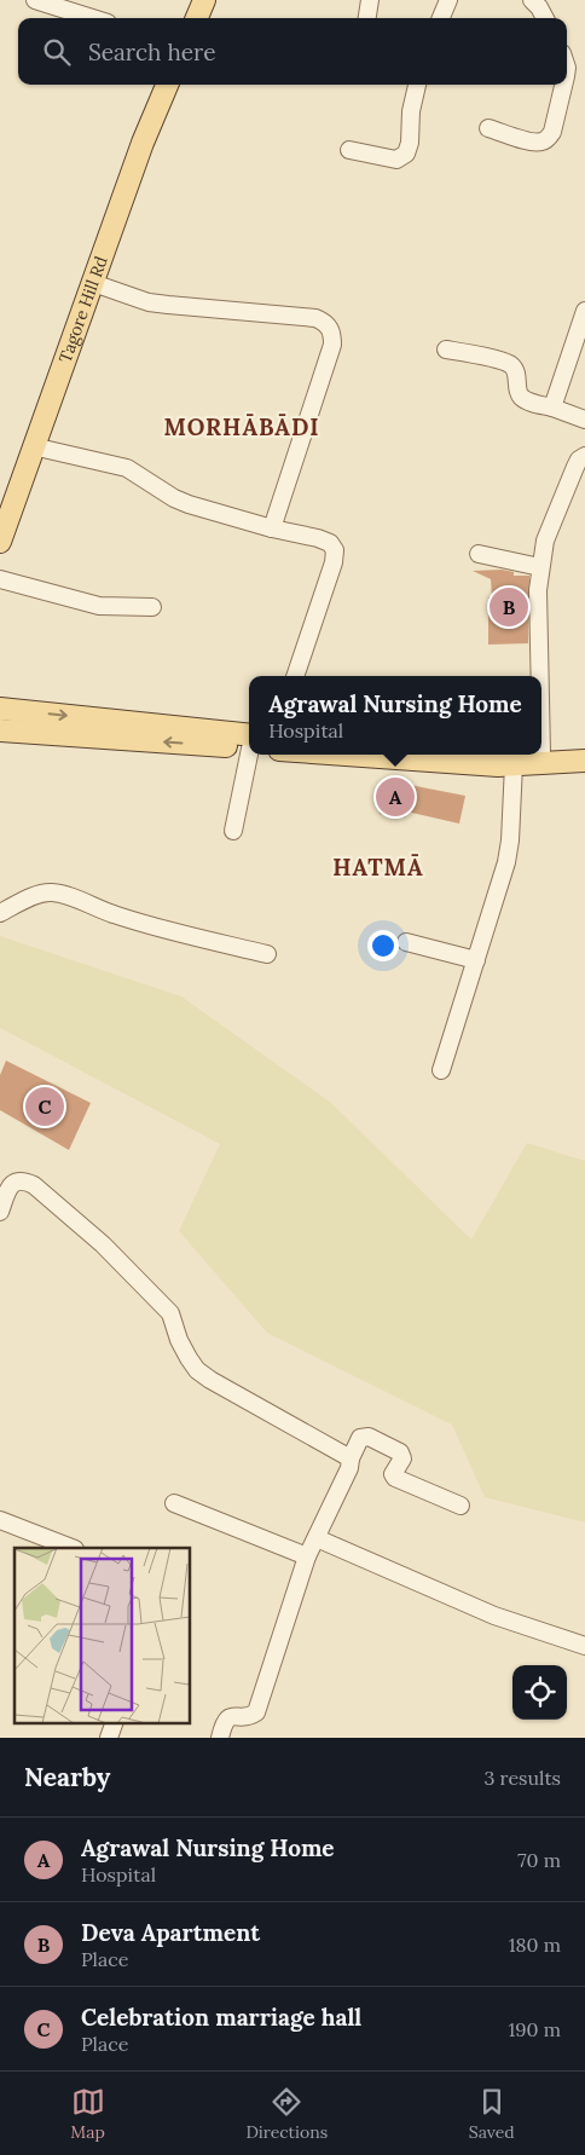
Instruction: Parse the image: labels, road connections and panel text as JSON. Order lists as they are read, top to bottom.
{
  "streets": {
    "main road": ["Tagore Hill Rd"]
  },
  "districts": ["MORHĀBĀDI", "HATMĀ"],
  "page": {
    "search": "Search here",
    "pins": ["B", "A", "C"],
    "popup": ["Agrawal Nursing Home", "Hospital"],
    "heading": ["Nearby", "3 results"],
    "list": [
      {
        "mark": "A",
        "name": "Agrawal Nursing Home",
        "note": "Hospital",
        "value": "70 m"
      },
      {
        "mark": "B",
        "name": "Deva Apartment",
        "note": "Place",
        "value": "180 m"
      },
      {
        "mark": "C",
        "name": "Celebration marriage hall",
        "note": "Place",
        "value": "190 m"
      }
    ],
    "nav": ["Map", "Directions", "Saved"]
  }
}
